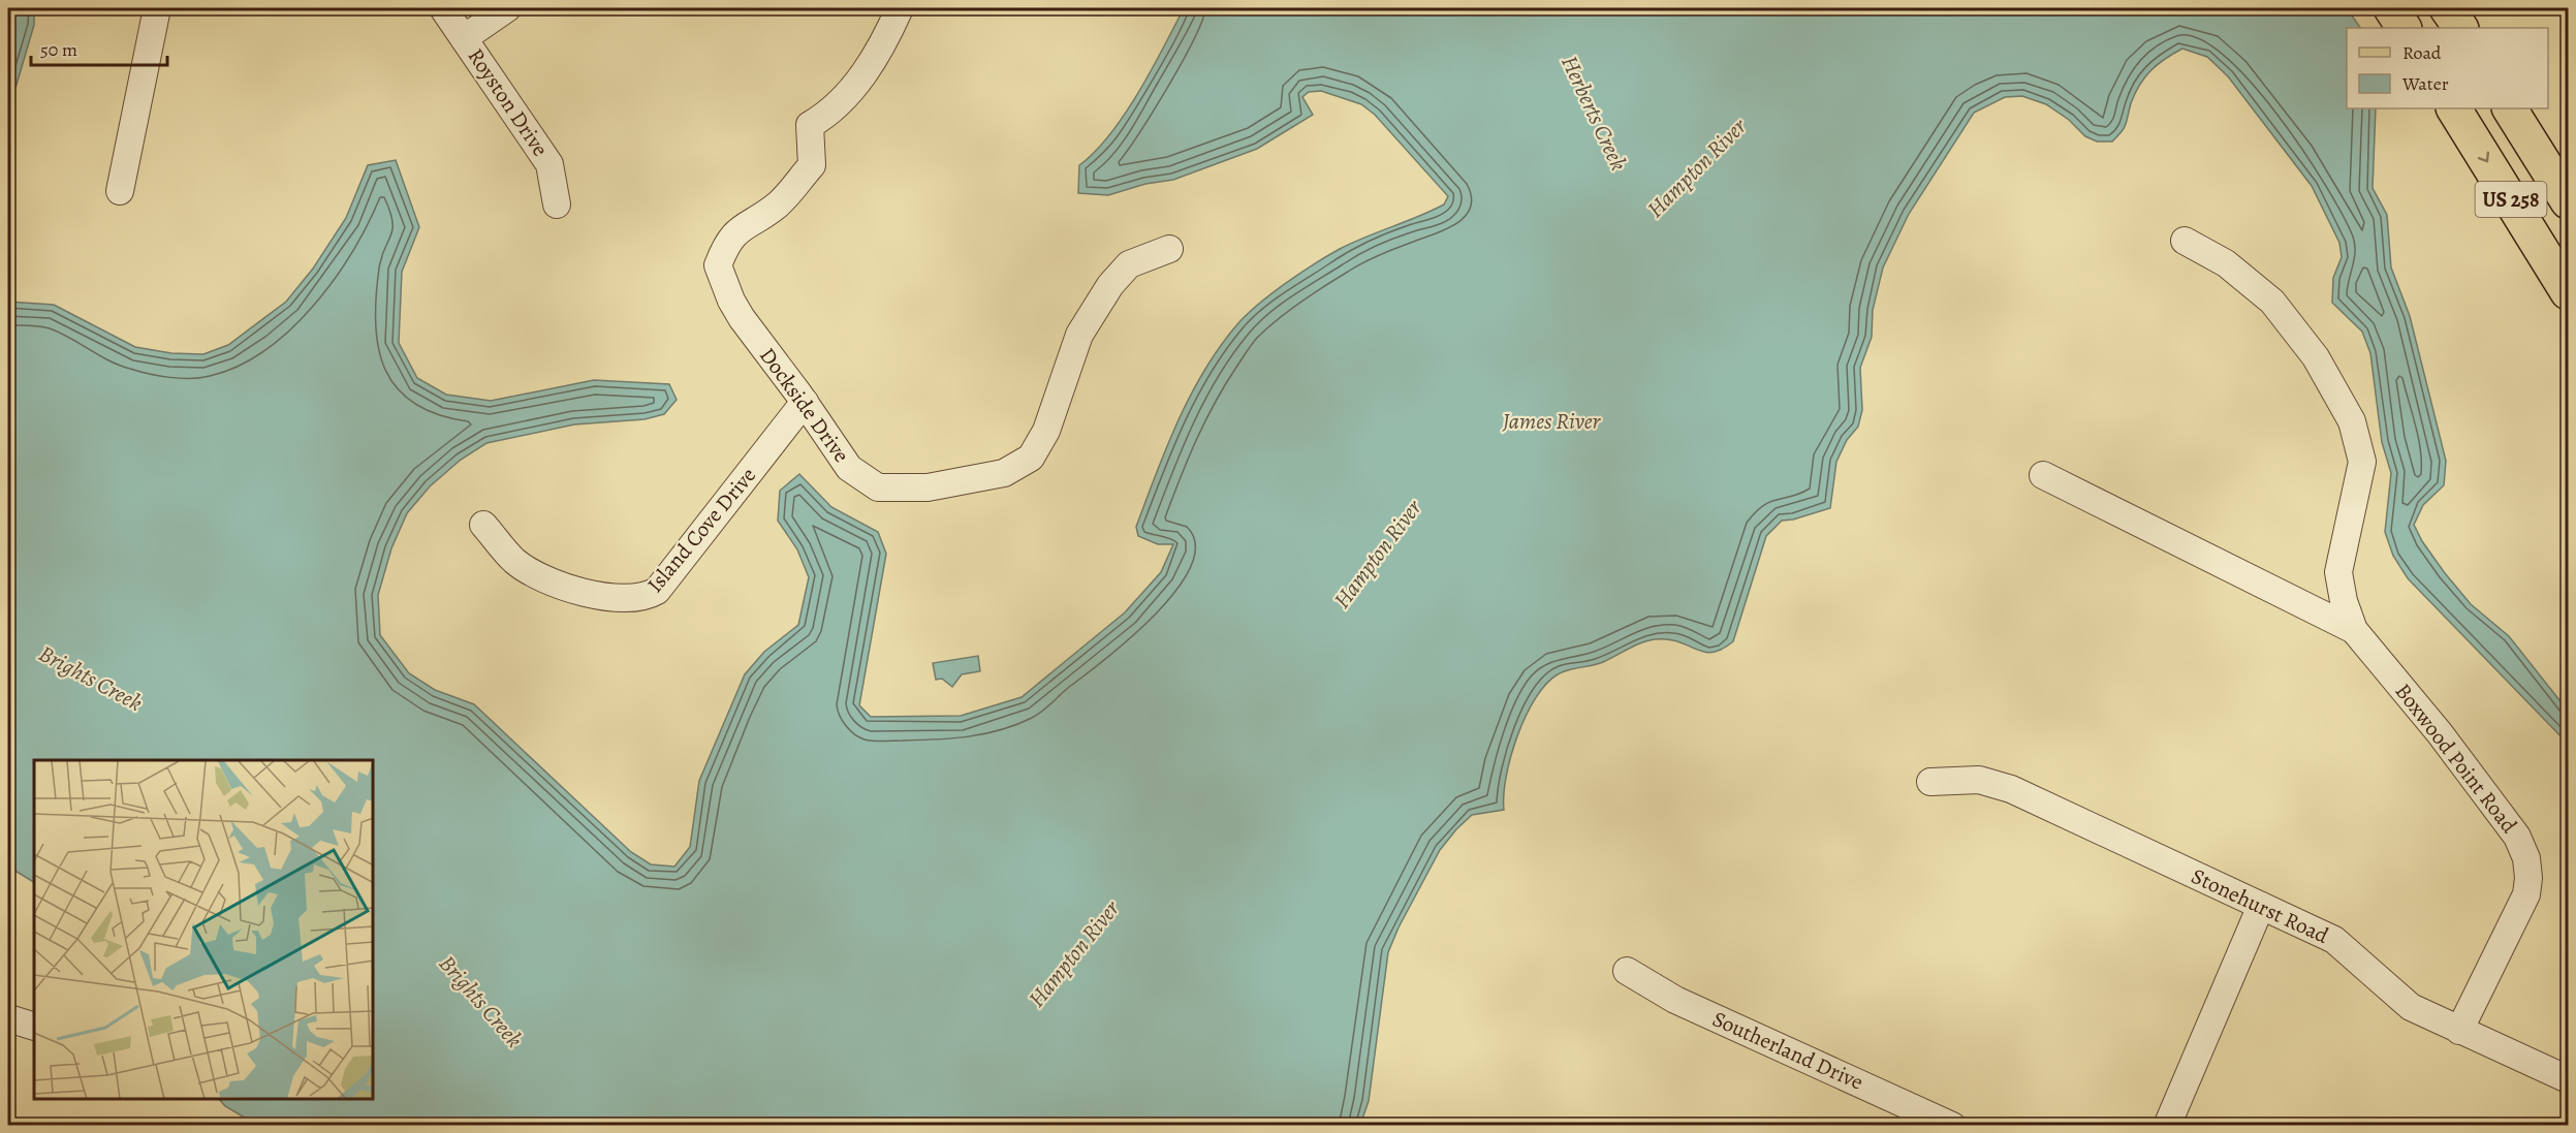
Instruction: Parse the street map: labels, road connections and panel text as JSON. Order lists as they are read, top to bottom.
{
  "streets": {
    "main road": ["US 258"],
    "street": [
      "Royston Drive",
      "Dockside Drive",
      "Island Cove Drive",
      "Boxwood Point Road",
      "Stonehurst Road",
      "Southerland Drive"
    ]
  },
  "crossings": [
    ["Dockside Drive", "Island Cove Drive"],
    ["Boxwood Point Road", "Stonehurst Road"]
  ],
  "water": [
    "Herberts Creek",
    "Hampton River",
    "James River",
    "Brights Creek"
  ],
  "legend": ["Road", "Water"],
  "scale_bar": "50 m"
}
